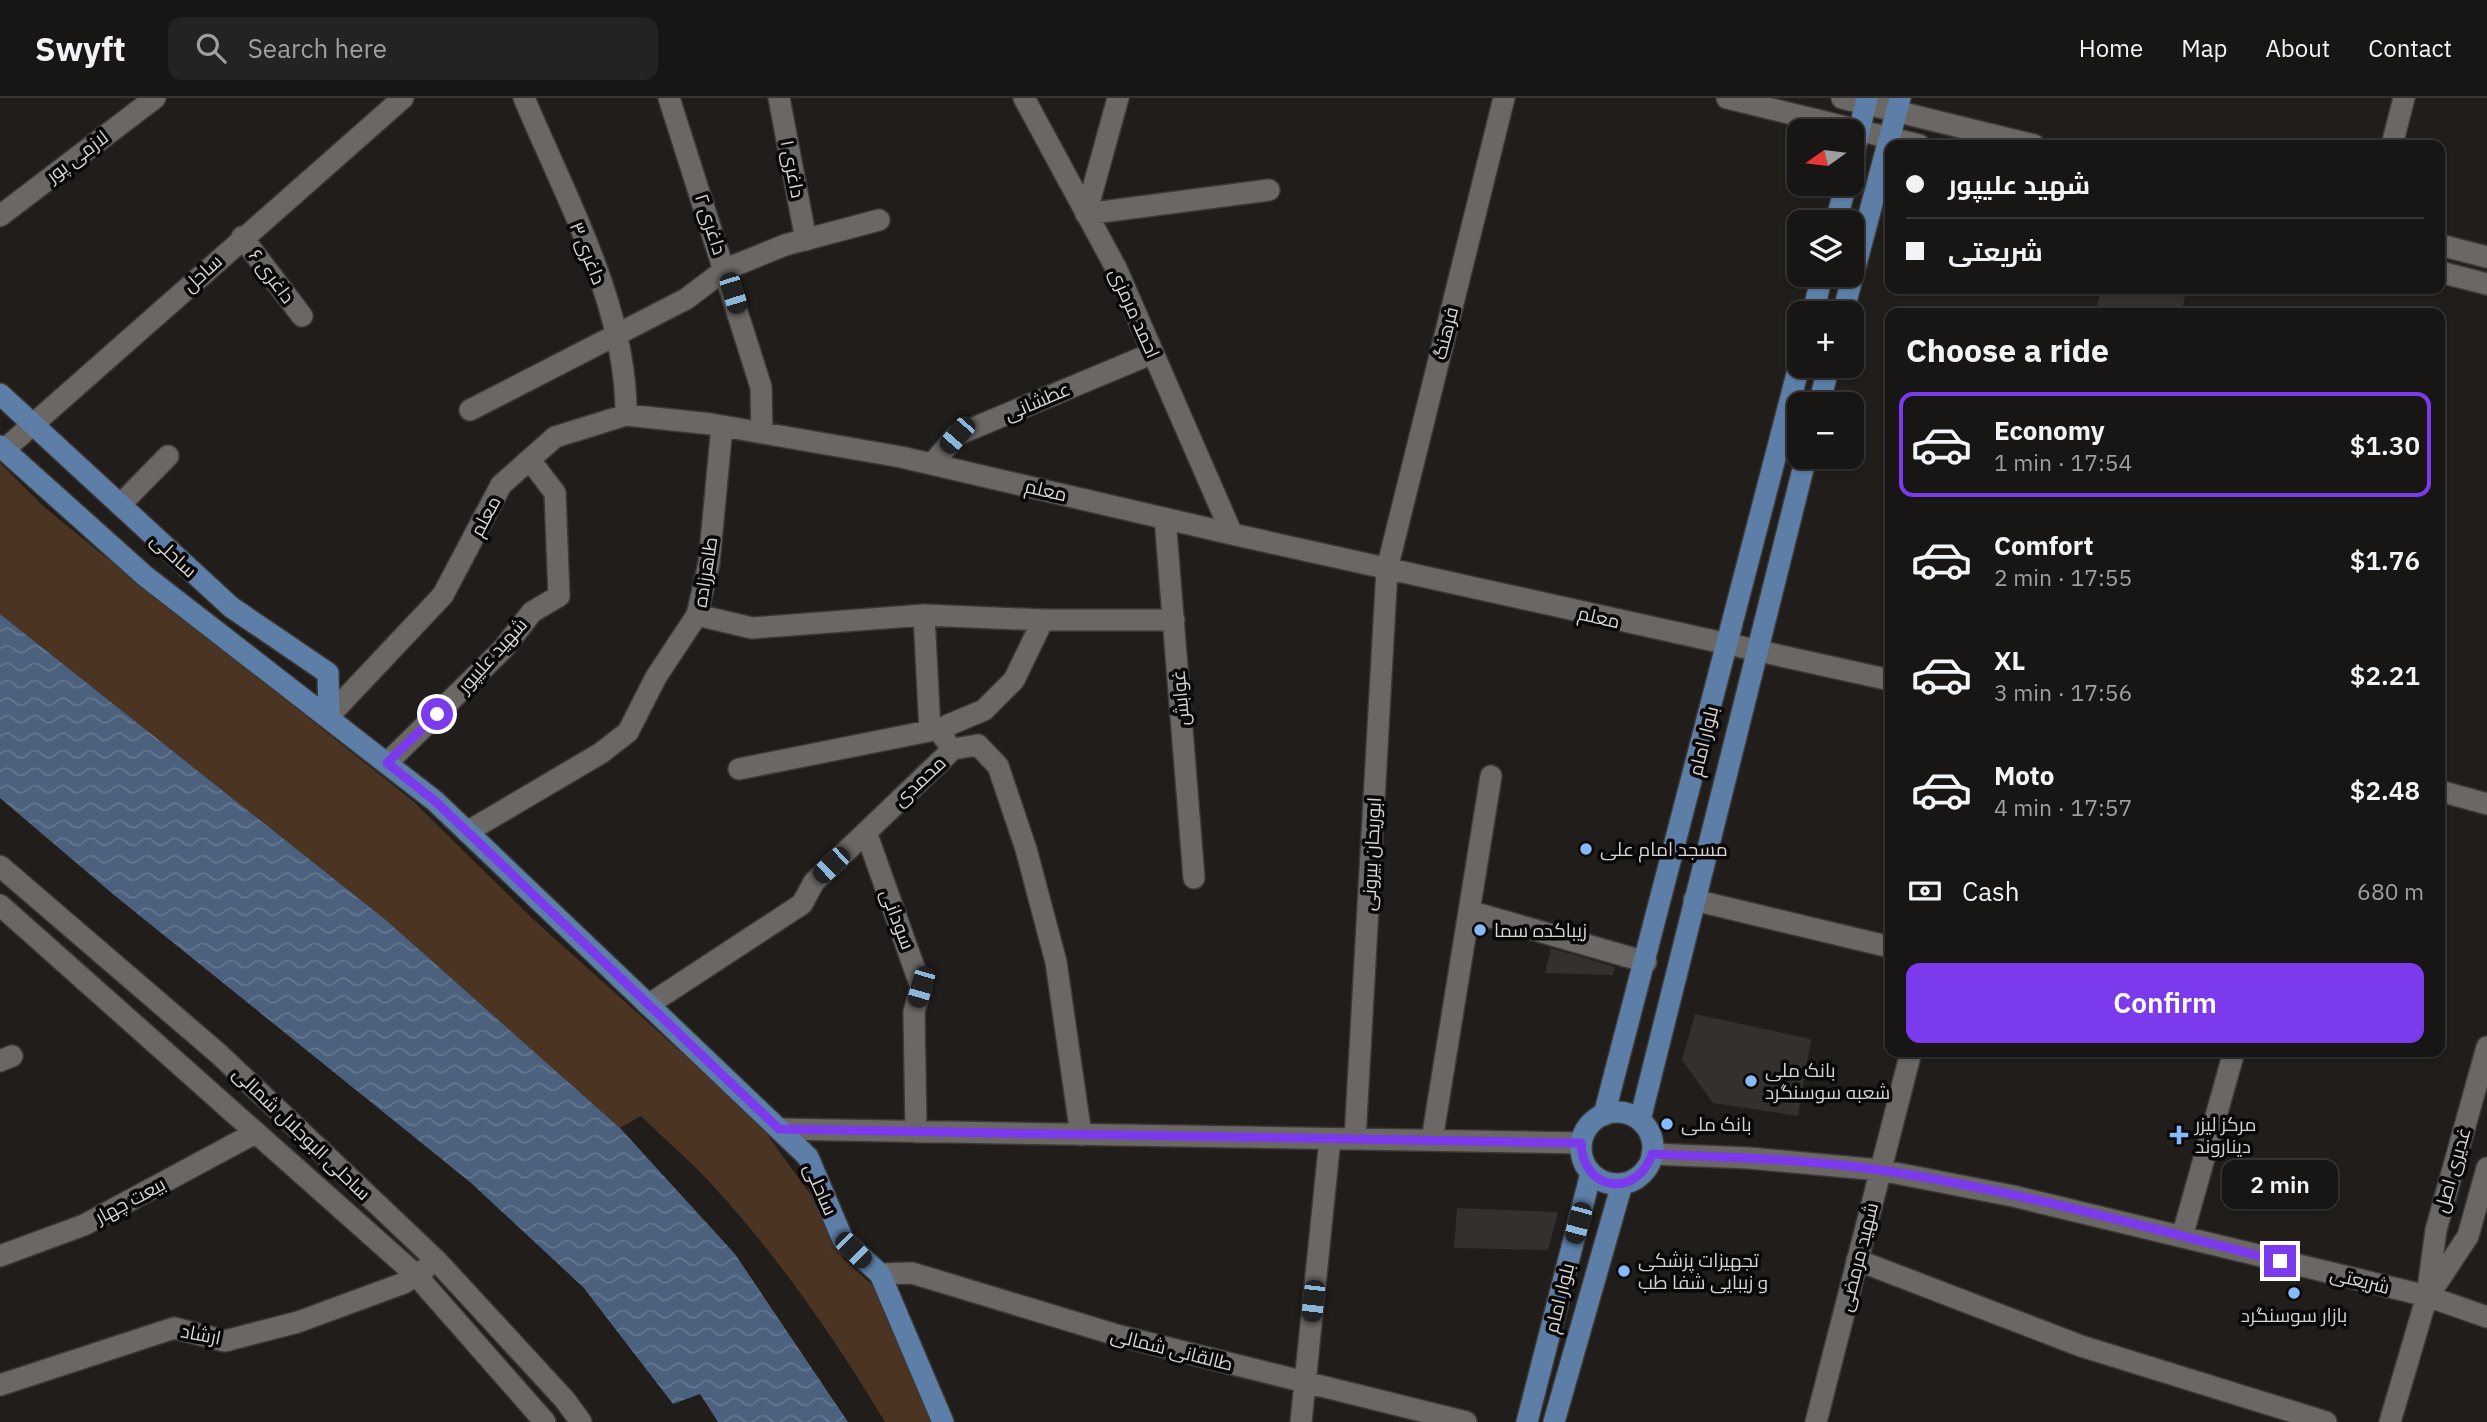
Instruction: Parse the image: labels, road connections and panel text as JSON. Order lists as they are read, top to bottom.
{
  "streets": {
    "main road": ["ساحلی", "بلوار امام"],
    "street": [
      "لازمی پور",
      "داغری ۱",
      "داغری ۲",
      "داغری ۳",
      "ساحل",
      "داغری ۶",
      "احمد مرمزی",
      "فرهنگ",
      "عطشانی",
      "معلم",
      "طاهرزاده",
      "شهید علیپور",
      "غوابش",
      "محمدی",
      "ابوریحان بیرونی",
      "سودانی",
      "ساحلی البوجلال شمالی",
      "غدیری اصل",
      "بیعت چهار",
      "شهید مرمضی",
      "شریعتی",
      "ارشاد",
      "طالقانی شمالی"
    ]
  },
  "crossings": [
    ["داغری ۲", "معلم"],
    ["داغری ۳", "معلم"],
    ["ساحل", "داغری ۶"],
    ["ساحل", "ساحلی"],
    ["احمد مرمزی", "عطشانی"],
    ["احمد مرمزی", "معلم"],
    ["فرهنگ", "معلم"],
    ["فرهنگ", "ابوریحان بیرونی"],
    ["عطشانی", "معلم"],
    ["معلم", "ساحلی"],
    ["معلم", "طاهرزاده"],
    ["معلم", "شهید علیپور"],
    ["معلم", "غوابش"],
    ["معلم", "بلوار امام"],
    ["معلم", "ابوریحان بیرونی"],
    ["ساحلی", "شهید علیپور"],
    ["ساحلی", "محمدی"],
    ["ساحلی", "طالقانی شمالی"],
    ["طاهرزاده", "غوابش"],
    ["بلوار امام", "شریعتی"],
    ["محمدی", "سودانی"],
    ["ساحلی البوجلال شمالی", "بیعت چهار"],
    ["ساحلی البوجلال شمالی", "ارشاد"],
    ["غدیری اصل", "شریعتی"],
    ["شهید مرمضی", "شریعتی"]
  ],
  "places": {
    "other": [
      "مسجد امام علی",
      "زیباکده سما",
      "بانک ملی شعبه سوسنگرد",
      "بانک ملی",
      "تجهیزات پزشکی و زیبایی شفا طب",
      "بازار سوسنگرد"
    ],
    "health": ["مرکز لیزر دیناروند"]
  },
  "north": "left",
  "page": {
    "header": "Swyft",
    "search": "Search here",
    "nav": [
      "Home",
      "Map",
      "About",
      "Contact"
    ],
    "map_buttons": ["+", "−"],
    "banner": ["شهید علیپور", "شریعتی"],
    "heading": "Choose a ride",
    "list": [
      {
        "name": "Economy",
        "note": "1 min · 17:54",
        "value": "$1.30"
      },
      {
        "name": "Comfort",
        "note": "2 min · 17:55",
        "value": "$1.76"
      },
      {
        "name": "XL",
        "note": "3 min · 17:56",
        "value": "$2.21"
      },
      {
        "name": "Moto",
        "note": "4 min · 17:57",
        "value": "$2.48"
      }
    ],
    "pay": ["Cash", "680 m"],
    "buttons": "Confirm",
    "bubble": "2 min"
  }
}
